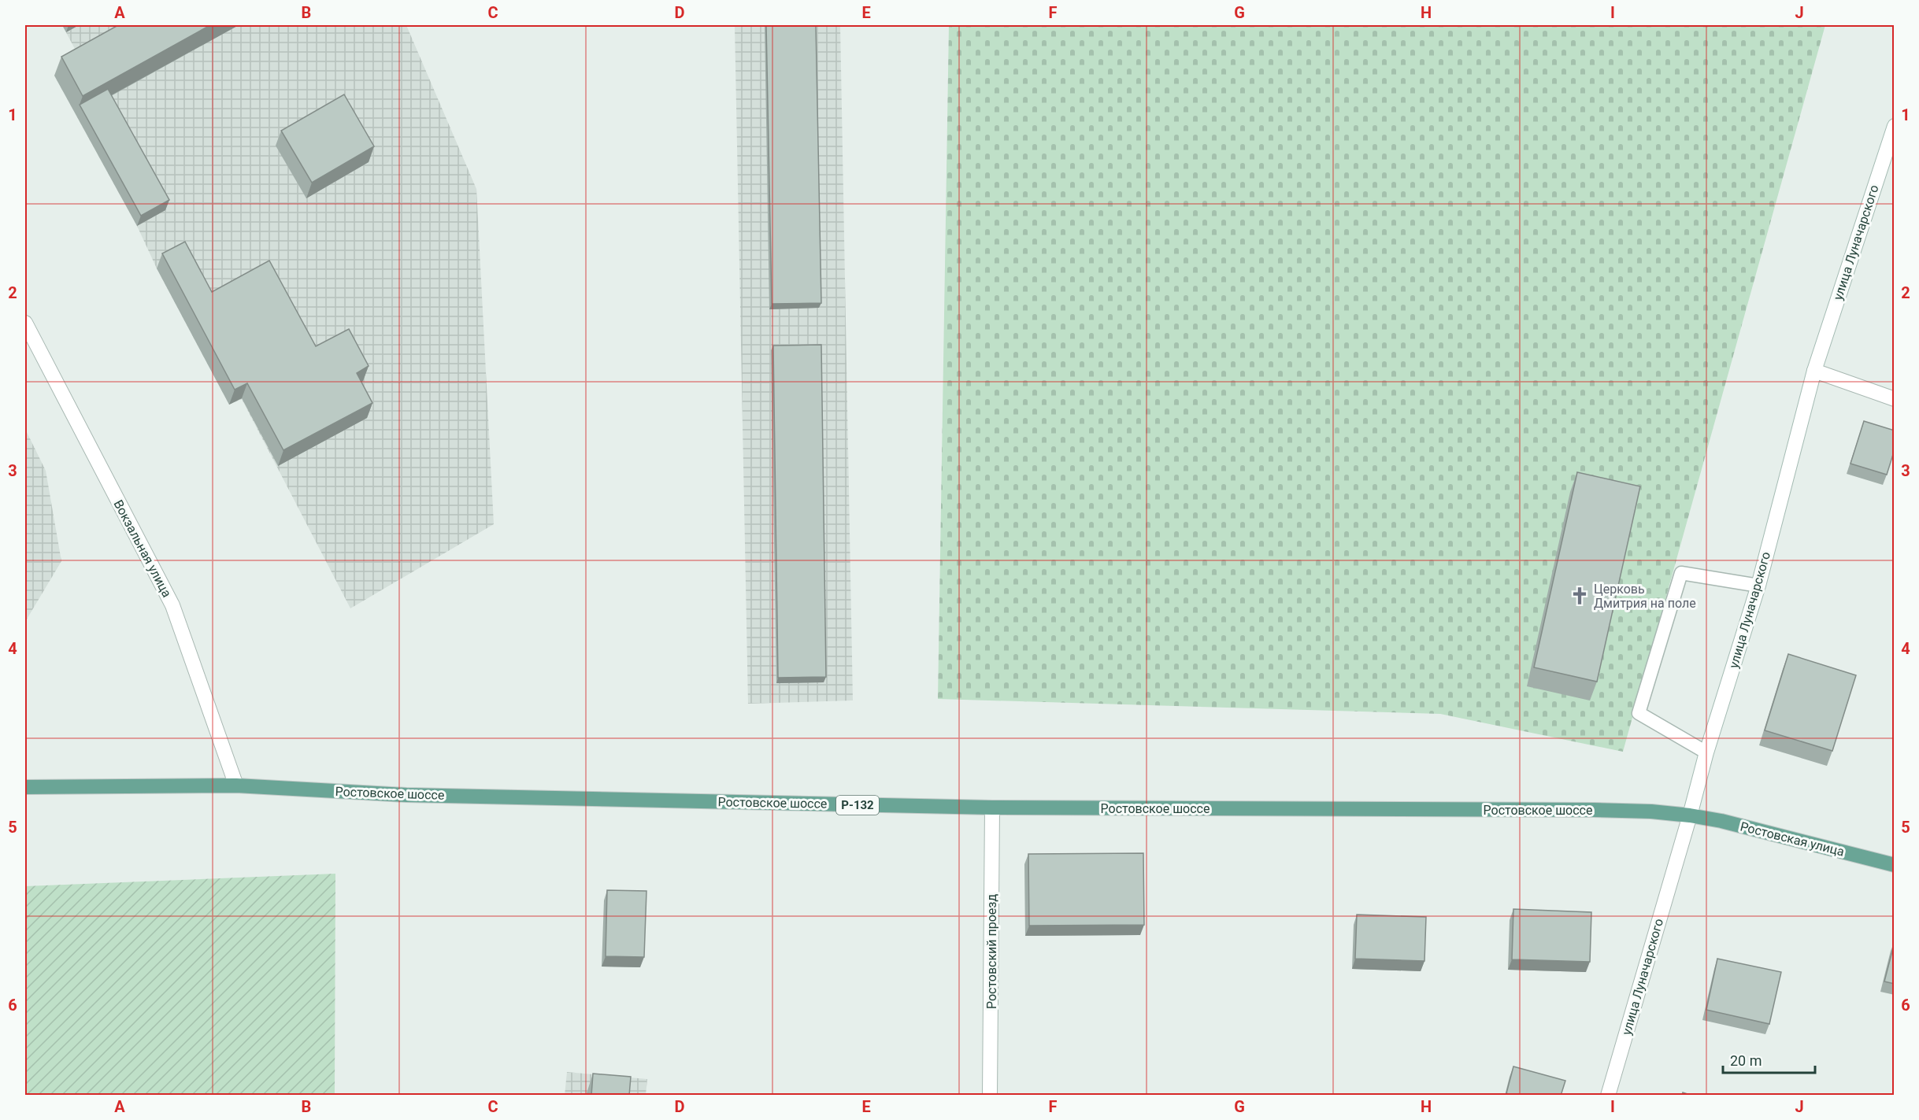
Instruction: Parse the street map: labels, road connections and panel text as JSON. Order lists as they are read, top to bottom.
{
  "streets": {
    "main road": ["Ростовское шоссе", "Р-132", "Ростовская улица"],
    "street": ["улица Луначарского", "Вокзальная улица", "Ростовский проезд"]
  },
  "crossings": [
    ["улица Луначарского", "Ростовское шоссе"],
    ["улица Луначарского", "Ростовская улица"],
    ["Вокзальная улица", "Ростовское шоссе"],
    ["Ростовское шоссе", "Ростовская улица"],
    ["Ростовское шоссе", "Ростовский проезд"]
  ],
  "places": {
    "church": ["Церковь Дмитрия на поле"]
  },
  "scale_bar": "20 m",
  "grid": {
    "columns": [
      "A",
      "B",
      "C",
      "D",
      "E",
      "F",
      "G",
      "H",
      "I",
      "J"
    ],
    "rows": [
      "1",
      "2",
      "3",
      "4",
      "5",
      "6"
    ]
  }
}
